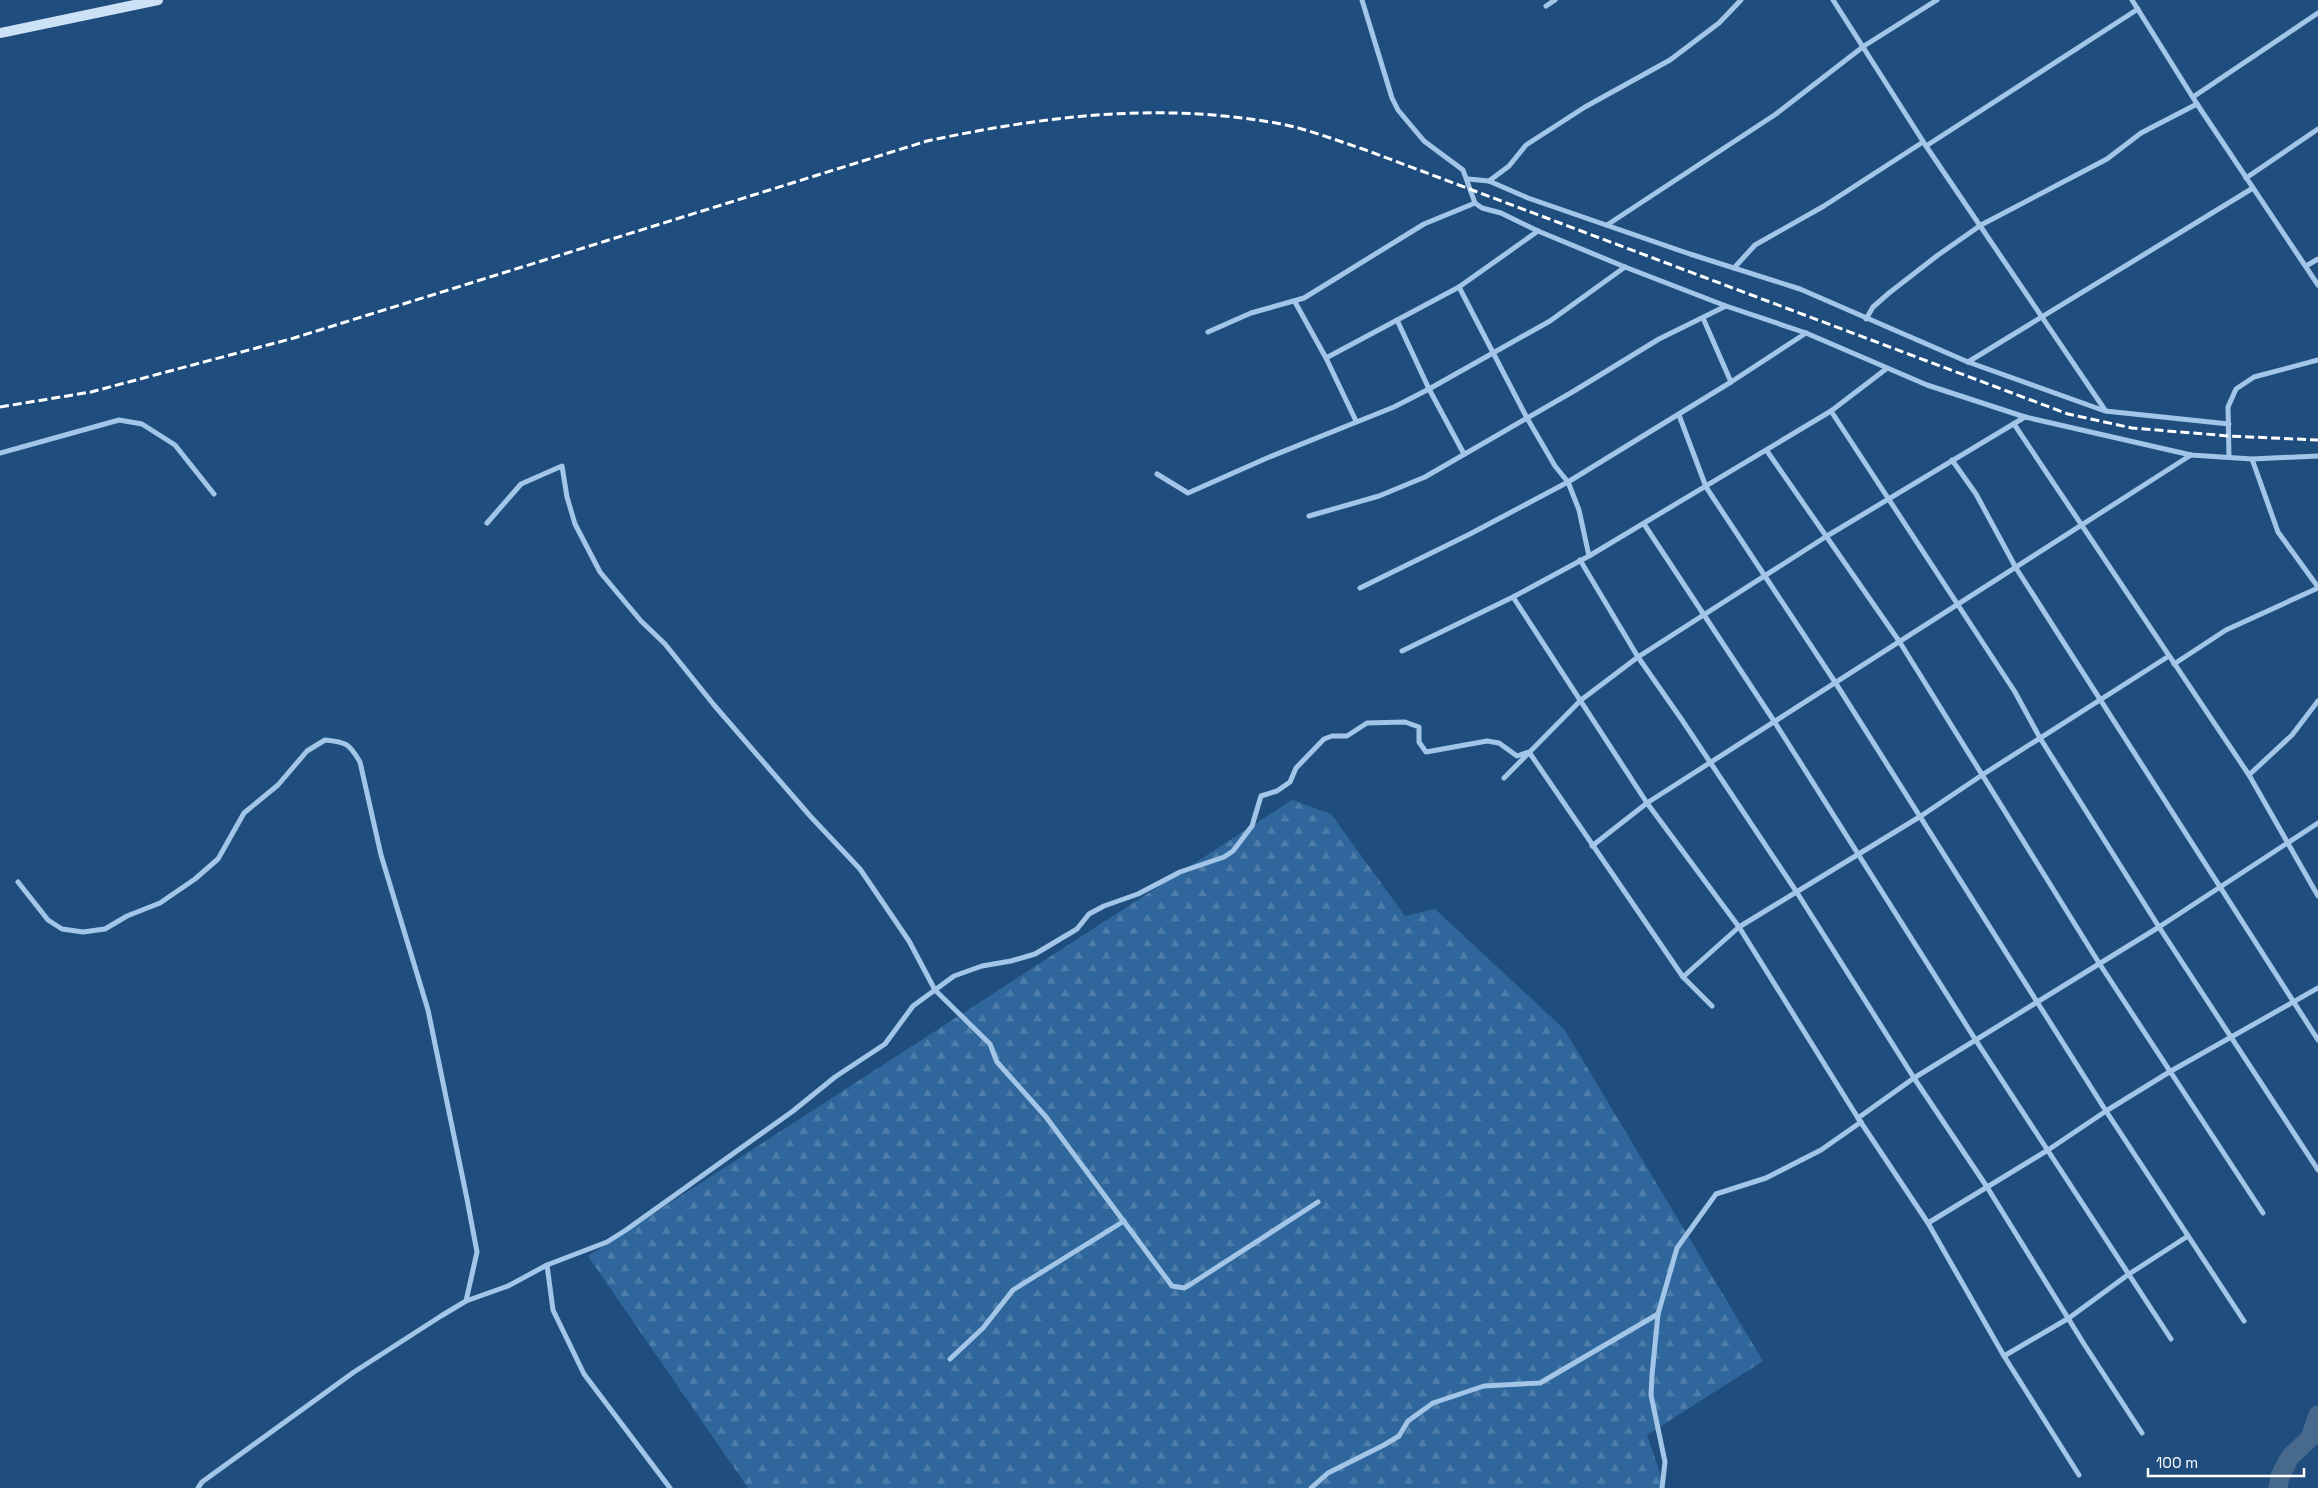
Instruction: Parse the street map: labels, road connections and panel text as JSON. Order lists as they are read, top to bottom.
{
  "scale_bar": "100 m"
}
